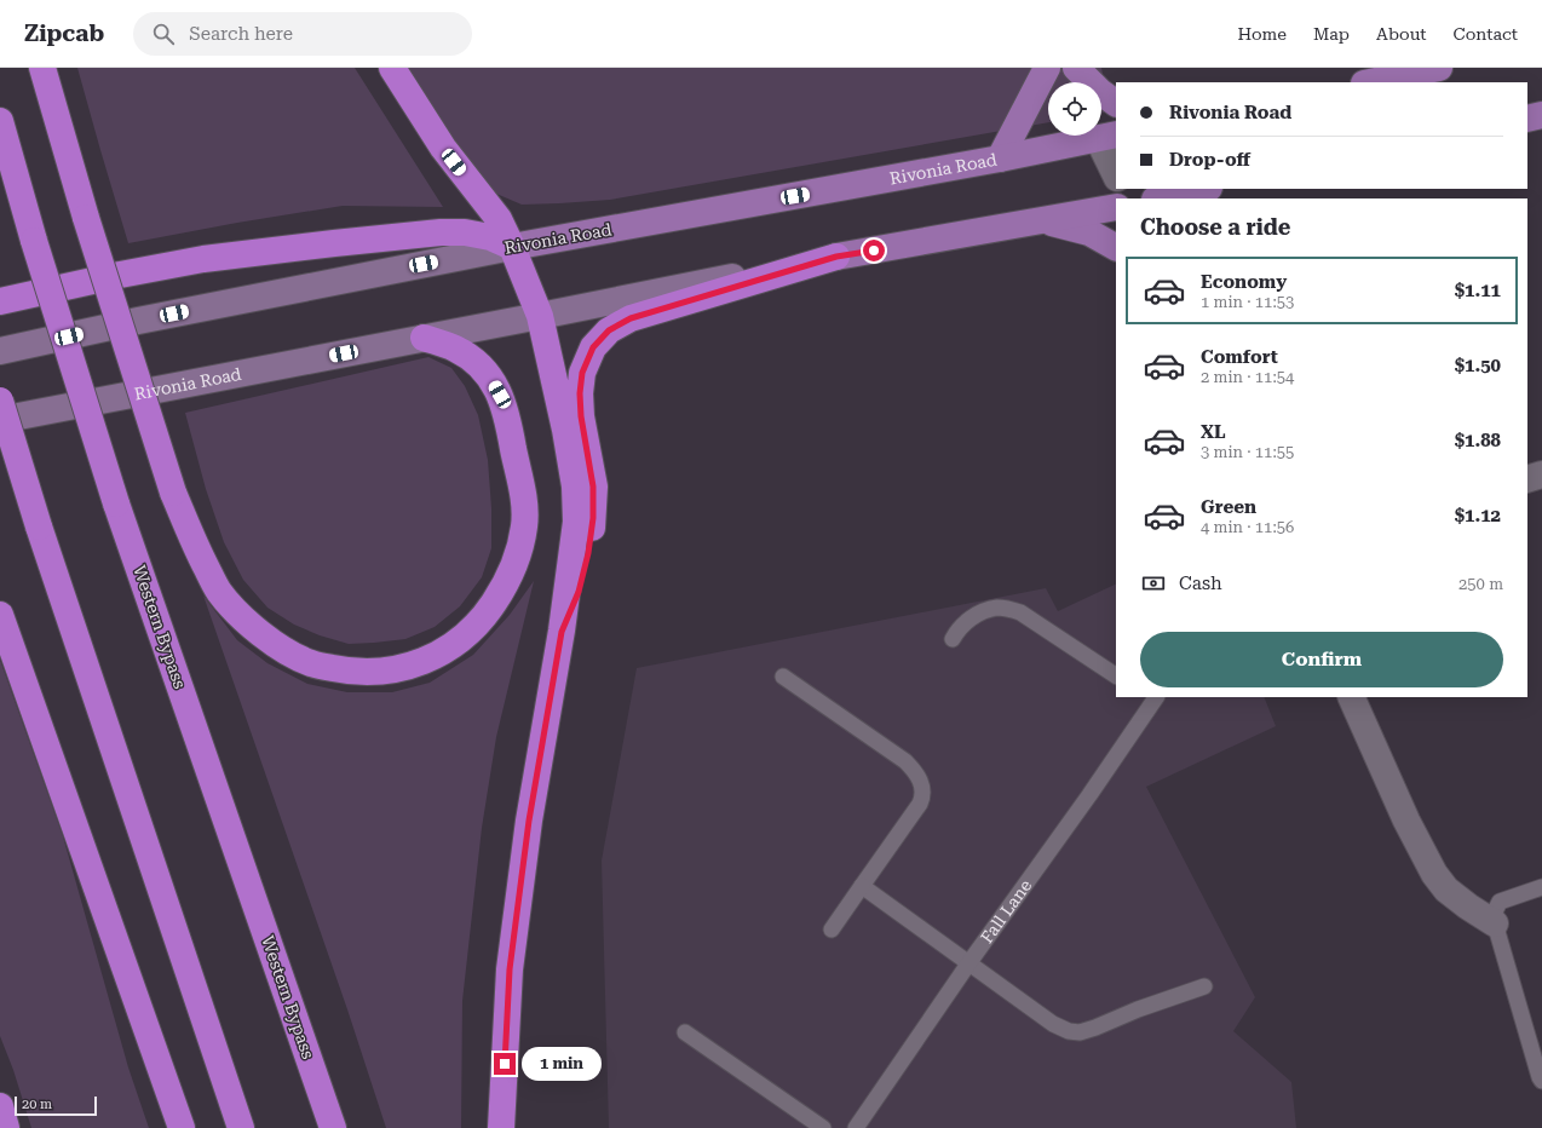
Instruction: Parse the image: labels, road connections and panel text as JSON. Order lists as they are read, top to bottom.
{
  "streets": {
    "highway": ["Western Bypass"],
    "main road": ["Rivonia Road"],
    "lane": ["Fall Lane"]
  },
  "scale_bar": "20 m",
  "page": {
    "header": "Zipcab",
    "search": "Search here",
    "nav": [
      "Home",
      "Map",
      "About",
      "Contact"
    ],
    "banner": ["Rivonia Road", "Drop-off"],
    "heading": "Choose a ride",
    "list": [
      {
        "name": "Economy",
        "note": "1 min · 11:53",
        "value": "$1.11"
      },
      {
        "name": "Comfort",
        "note": "2 min · 11:54",
        "value": "$1.50"
      },
      {
        "name": "XL",
        "note": "3 min · 11:55",
        "value": "$1.88"
      },
      {
        "name": "Green",
        "note": "4 min · 11:56",
        "value": "$1.12"
      }
    ],
    "pay": ["Cash", "250 m"],
    "buttons": "Confirm",
    "bubble": "1 min",
    "scale": "20 m"
  }
}
